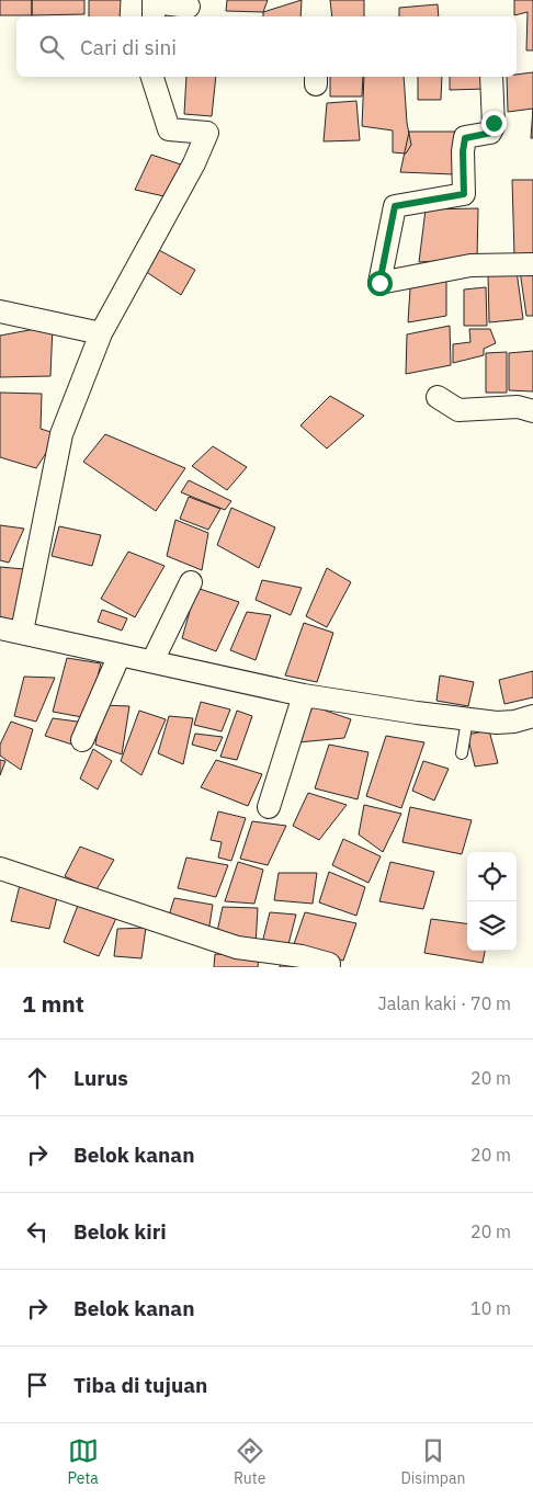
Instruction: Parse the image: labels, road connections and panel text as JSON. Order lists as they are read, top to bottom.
{
  "page": {
    "search": "Cari di sini",
    "heading": ["1 mnt", "Jalan kaki · 70 m"],
    "list": [
      ["Lurus", "20 m"],
      ["Belok kanan", "20 m"],
      ["Belok kiri", "20 m"],
      ["Belok kanan", "10 m"],
      "Tiba di tujuan"
    ],
    "nav": ["Peta", "Rute", "Disimpan"]
  }
}
